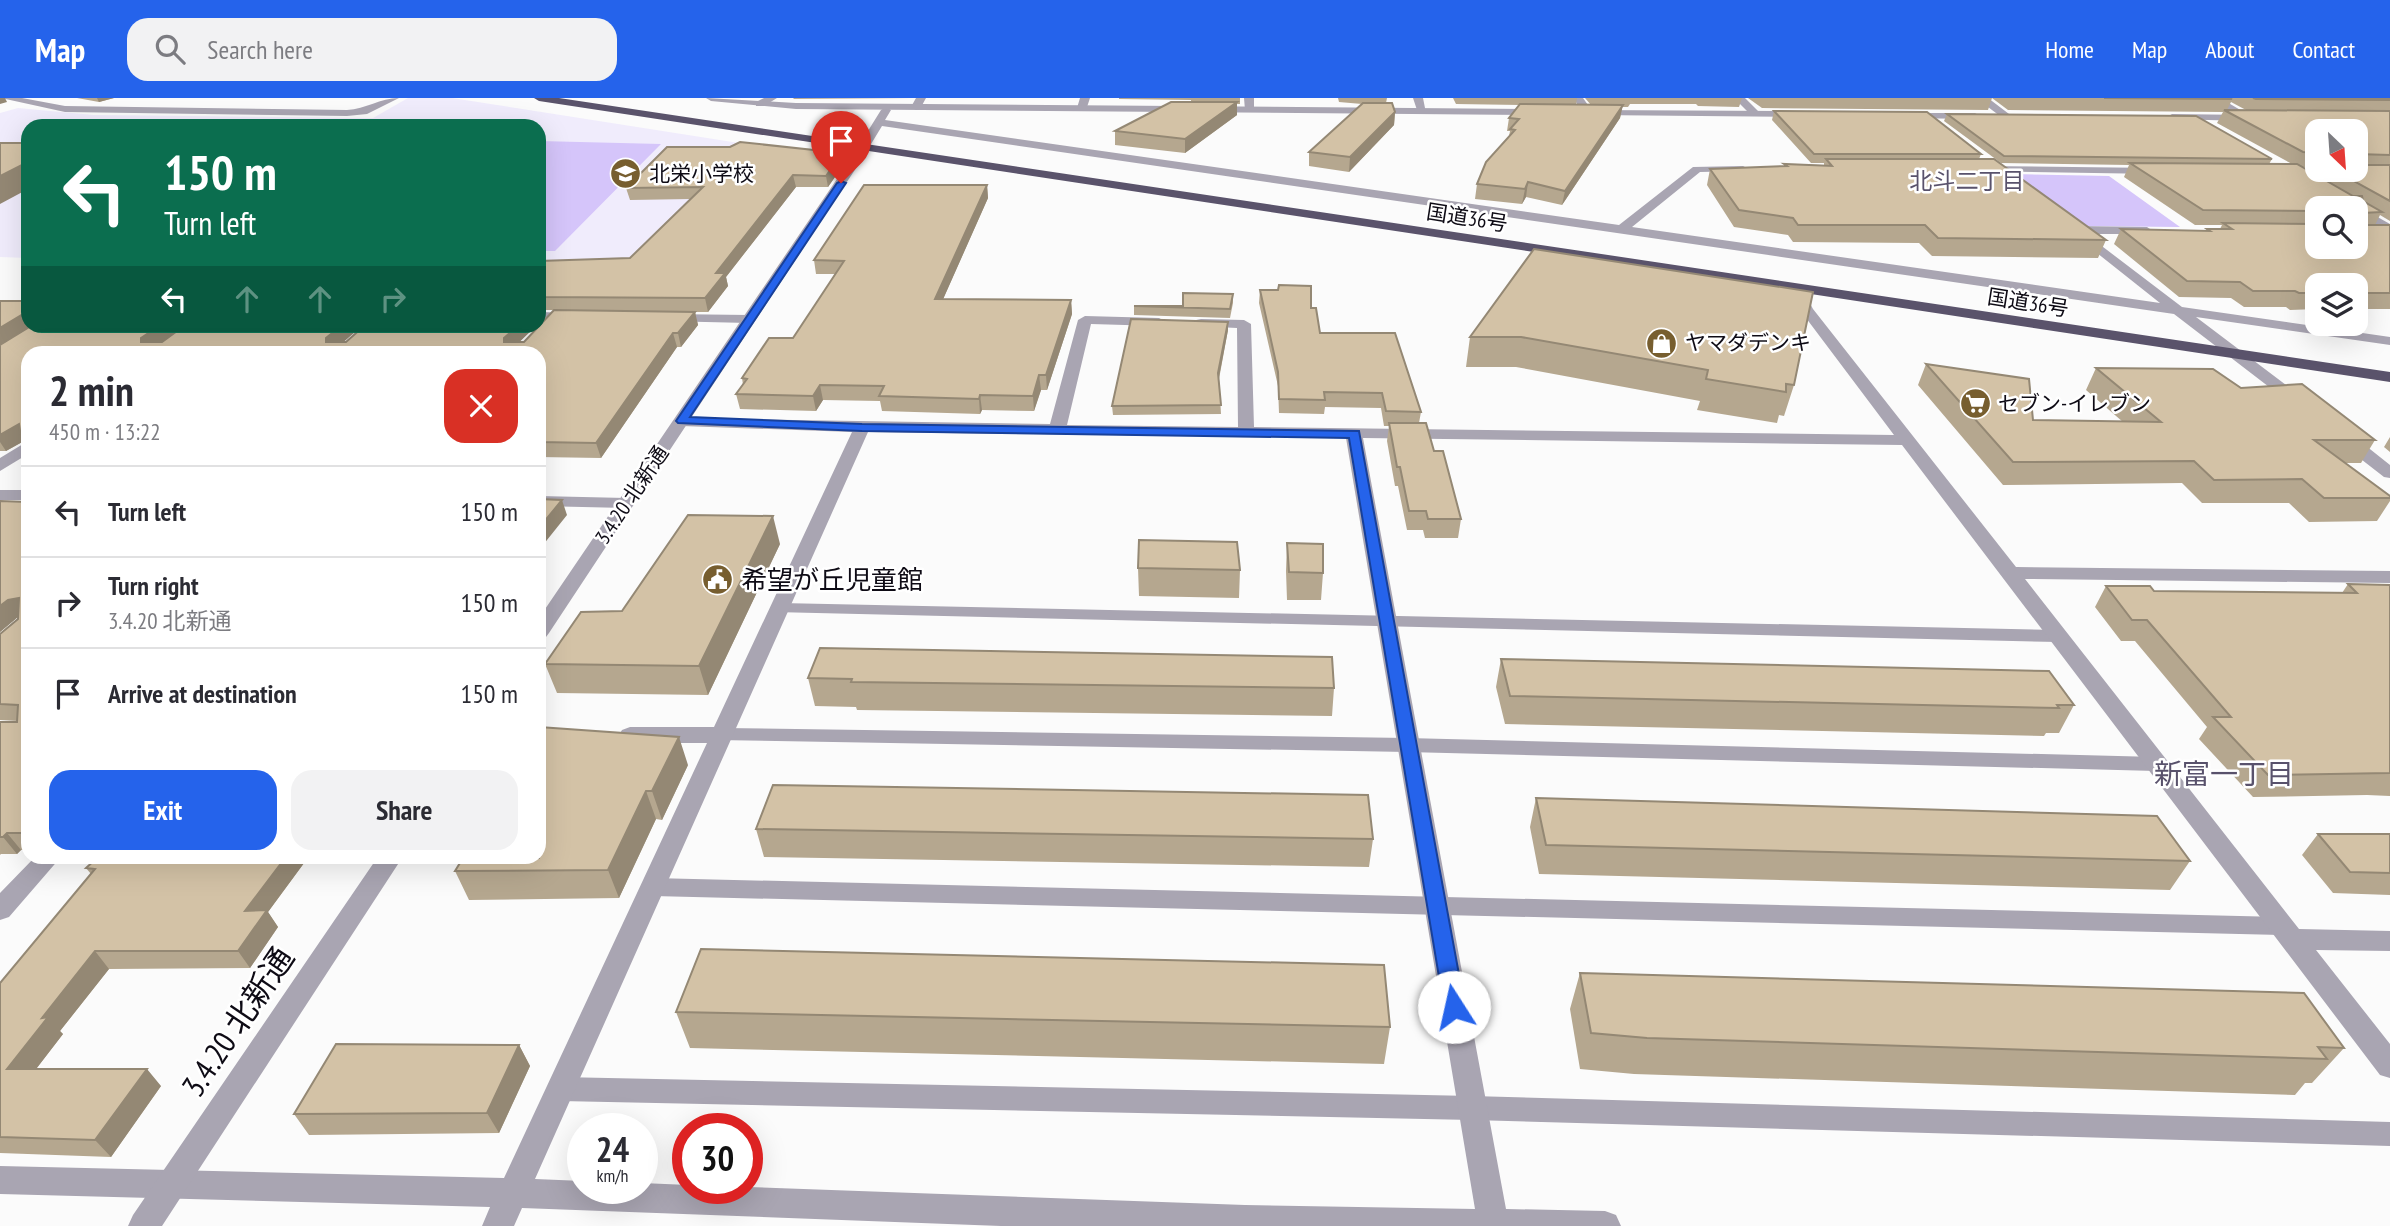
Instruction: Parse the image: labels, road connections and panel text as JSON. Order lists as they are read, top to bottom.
{
  "streets": {
    "highway": ["国道36号"],
    "street": ["3.4.20 北新通"]
  },
  "crossings": [
    ["国道36号", "3.4.20 北新通"]
  ],
  "districts": ["北斗二丁目", "新富一丁目"],
  "places": {
    "school or university": ["北栄小学校"],
    "shop": ["ヤマダデンキ"],
    "supermarket": ["セブン-イレブン"],
    "public building": ["希望が丘児童館"]
  },
  "north": "bottom right",
  "page": {
    "header": "Map",
    "search": "Search here",
    "nav": [
      "Home",
      "Map",
      "About",
      "Contact"
    ],
    "turn": ["150 m", "Turn left"],
    "heading": ["2 min", "450 m · 13:22"],
    "list": [
      {
        "name": "Turn left",
        "value": "150 m"
      },
      {
        "name": "Turn right",
        "note": "3.4.20 北新通",
        "value": "150 m"
      },
      {
        "name": "Arrive at destination",
        "value": "150 m"
      }
    ],
    "buttons": ["Exit", "Share"],
    "speed": "24 km/h",
    "limit": "30"
  }
}
